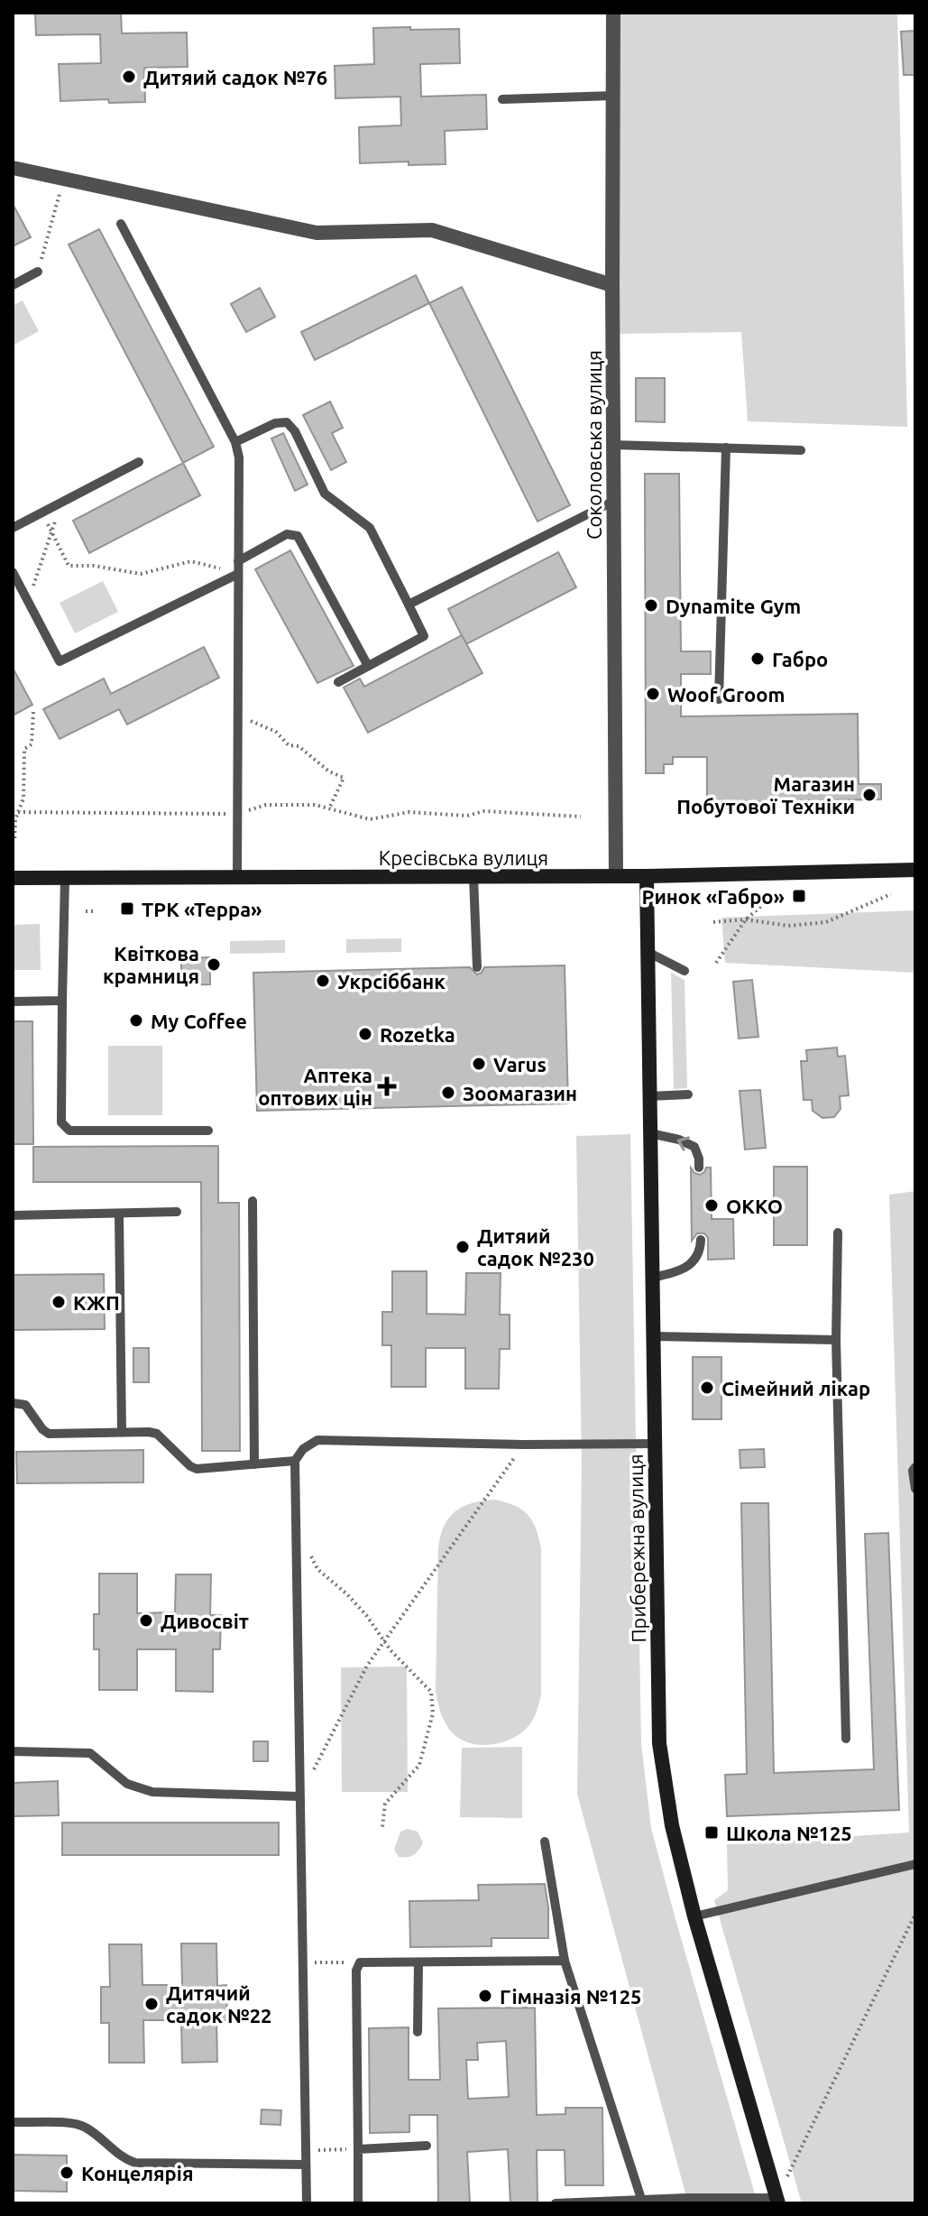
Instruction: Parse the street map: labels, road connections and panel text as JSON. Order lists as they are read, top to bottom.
{
  "streets": {
    "street": ["Соколовська вулиця", "Кресівська вулиця", "Прибережна вулиця"]
  },
  "crossings": [
    ["Соколовська вулиця", "Кресівська вулиця"],
    ["Кресівська вулиця", "Прибережна вулиця"]
  ],
  "places": {
    "other": [
      "Дитяий садок №76",
      "Dynamite Gym",
      "Габро",
      "Woof Groom",
      "Магазин Побутової Техніки",
      "Квіткова крамниця",
      "Укрсіббанк",
      "My Coffee",
      "Rozetka",
      "Varus",
      "Зоомагазин",
      "ОККО",
      "Дитяий садок №230",
      "КЖП",
      "Сімейний лікар",
      "Дивосвіт",
      "Гімназія №125",
      "Дитячий садок №22",
      "Концелярія"
    ],
    "transit": ["Ринок «Габро»", "ТРК «Терра»", "Школа №125"],
    "health": ["Аптека оптових цін"]
  }
}
